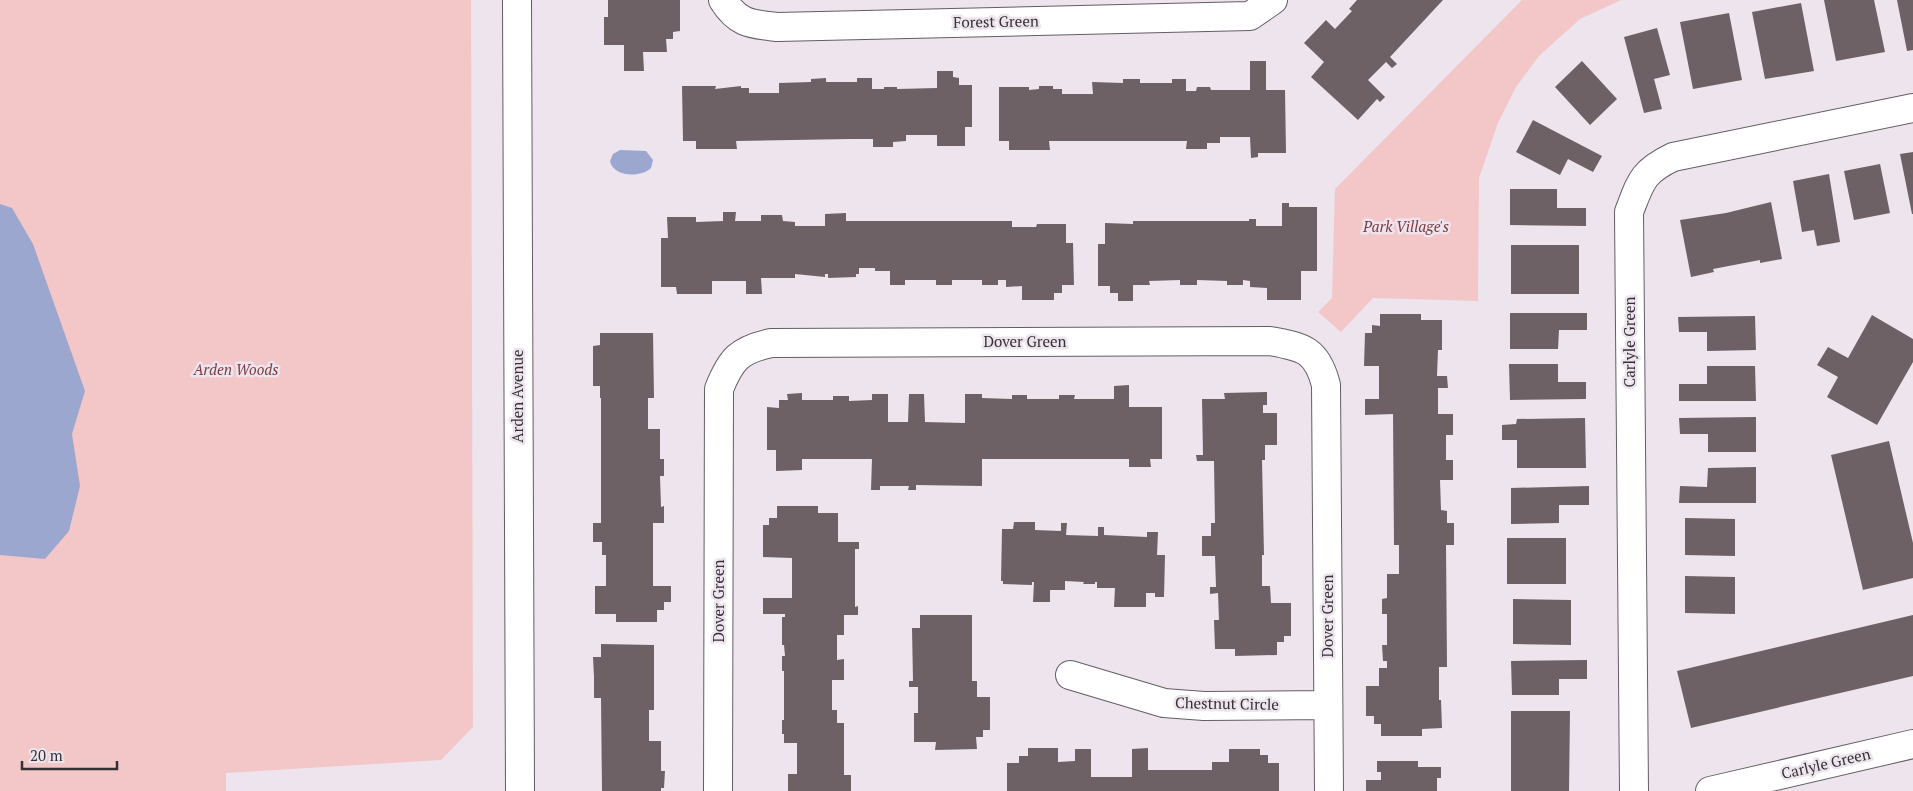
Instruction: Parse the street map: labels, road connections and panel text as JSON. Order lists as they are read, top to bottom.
{
  "streets": {
    "street": [
      "Forest Green",
      "Dover Green",
      "Carlyle Green",
      "Arden Avenue",
      "Chestnut Circle"
    ]
  },
  "crossings": [
    ["Dover Green", "Chestnut Circle"]
  ],
  "parks": ["Park Village's", "Arden Woods"],
  "scale_bar": "20 m"
}
